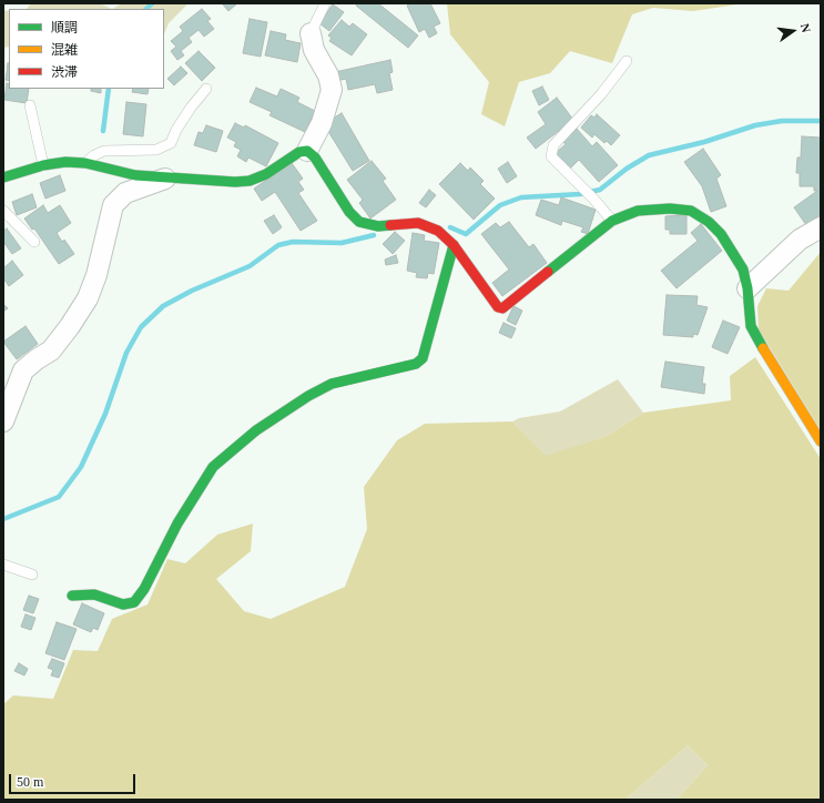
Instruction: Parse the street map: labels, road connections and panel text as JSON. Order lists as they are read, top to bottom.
{
  "legend": ["順調", "混雑", "渋滞"],
  "scale_bar": "50 m",
  "north": "right"
}
